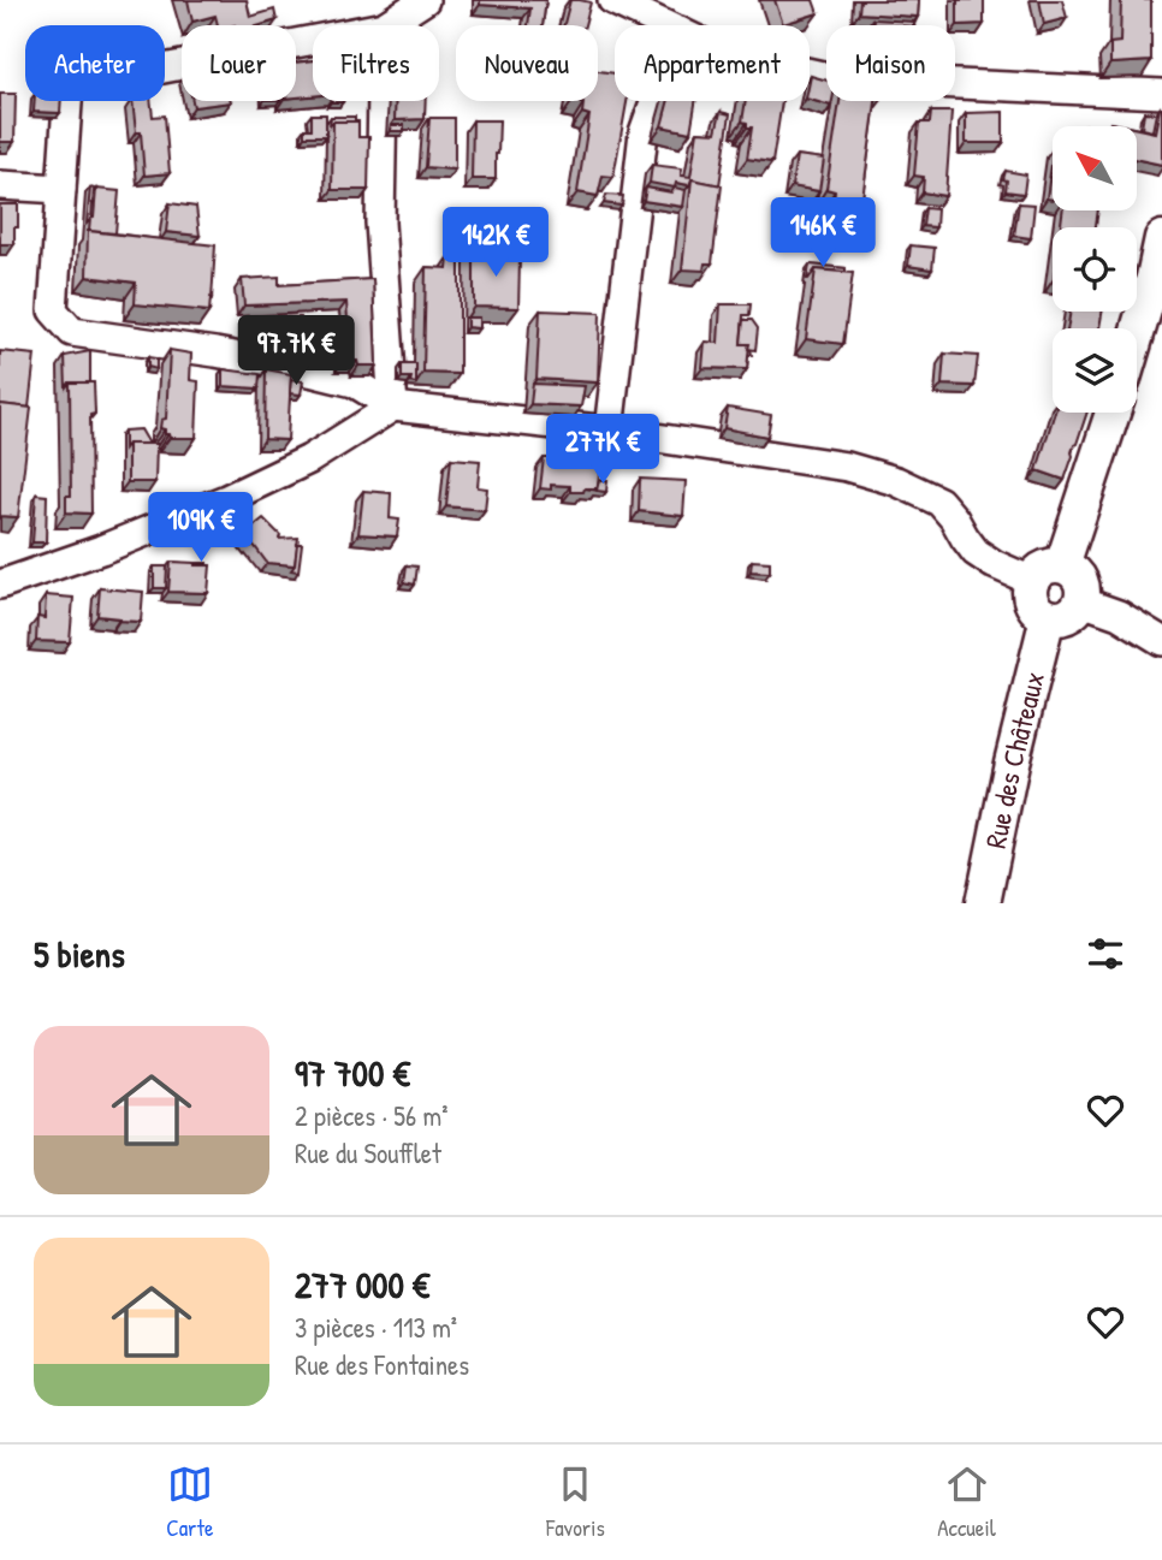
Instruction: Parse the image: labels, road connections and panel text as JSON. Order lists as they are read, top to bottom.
{
  "streets": {
    "street": ["Rue des Châteaux"]
  },
  "north": "top left",
  "page": {
    "chip": [
      "Acheter",
      "Louer",
      "Filtres",
      "Nouveau",
      "Appartement",
      "Maison"
    ],
    "price": [
      "146K €",
      "142K €",
      "97.7K €",
      "277K €",
      "109K €"
    ],
    "heading": "5 biens",
    "list": [
      {
        "name": "97 700 €",
        "note": "2 pièces · 56 m² · Rue du Soufflet"
      },
      {
        "name": "277 000 €",
        "note": "3 pièces · 113 m² · Rue des Fontaines"
      }
    ],
    "tabs": ["Carte", "Favoris", "Accueil"]
  }
}
